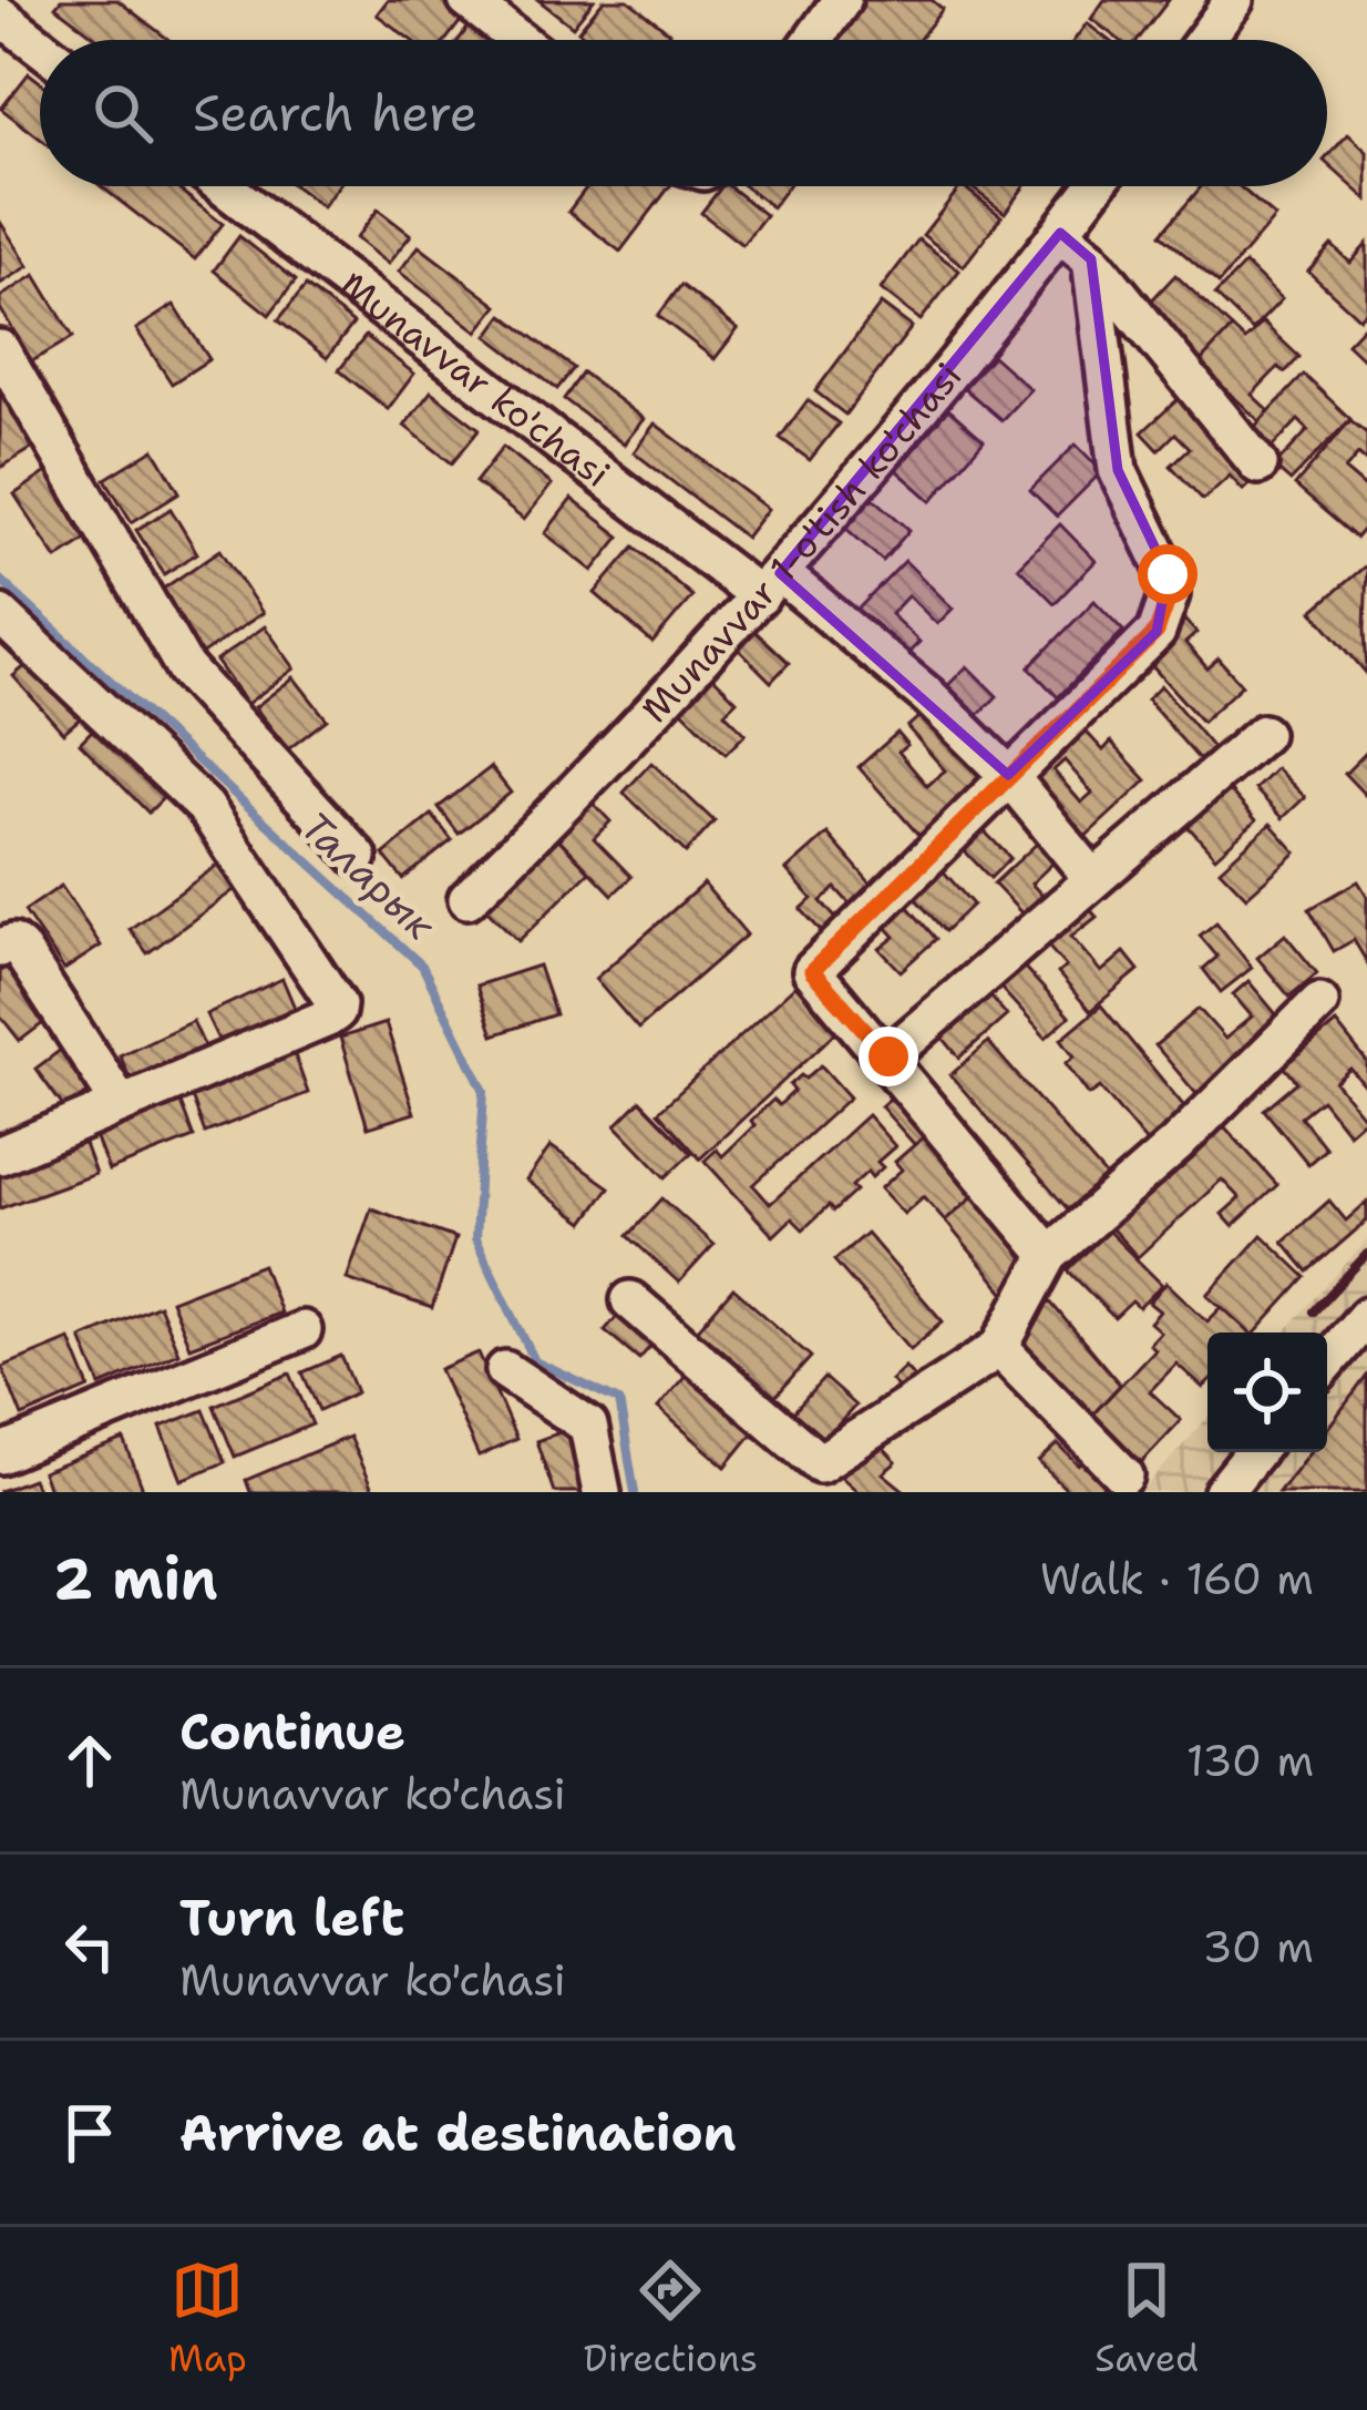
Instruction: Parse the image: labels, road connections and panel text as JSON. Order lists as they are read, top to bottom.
{
  "streets": {
    "street": ["Munavvar ko'chasi", "Munavvar 1-o'tish ko'chasi"]
  },
  "crossings": [
    ["Munavvar ko'chasi", "Munavvar 1-o'tish ko'chasi"]
  ],
  "water": ["Таларык"],
  "page": {
    "search": "Search here",
    "heading": ["2 min", "Walk · 160 m"],
    "list": [
      ["Continue", "Munavvar ko'chasi", "130 m"],
      ["Turn left", "Munavvar ko'chasi", "30 m"],
      "Arrive at destination"
    ],
    "nav": ["Map", "Directions", "Saved"]
  }
}
